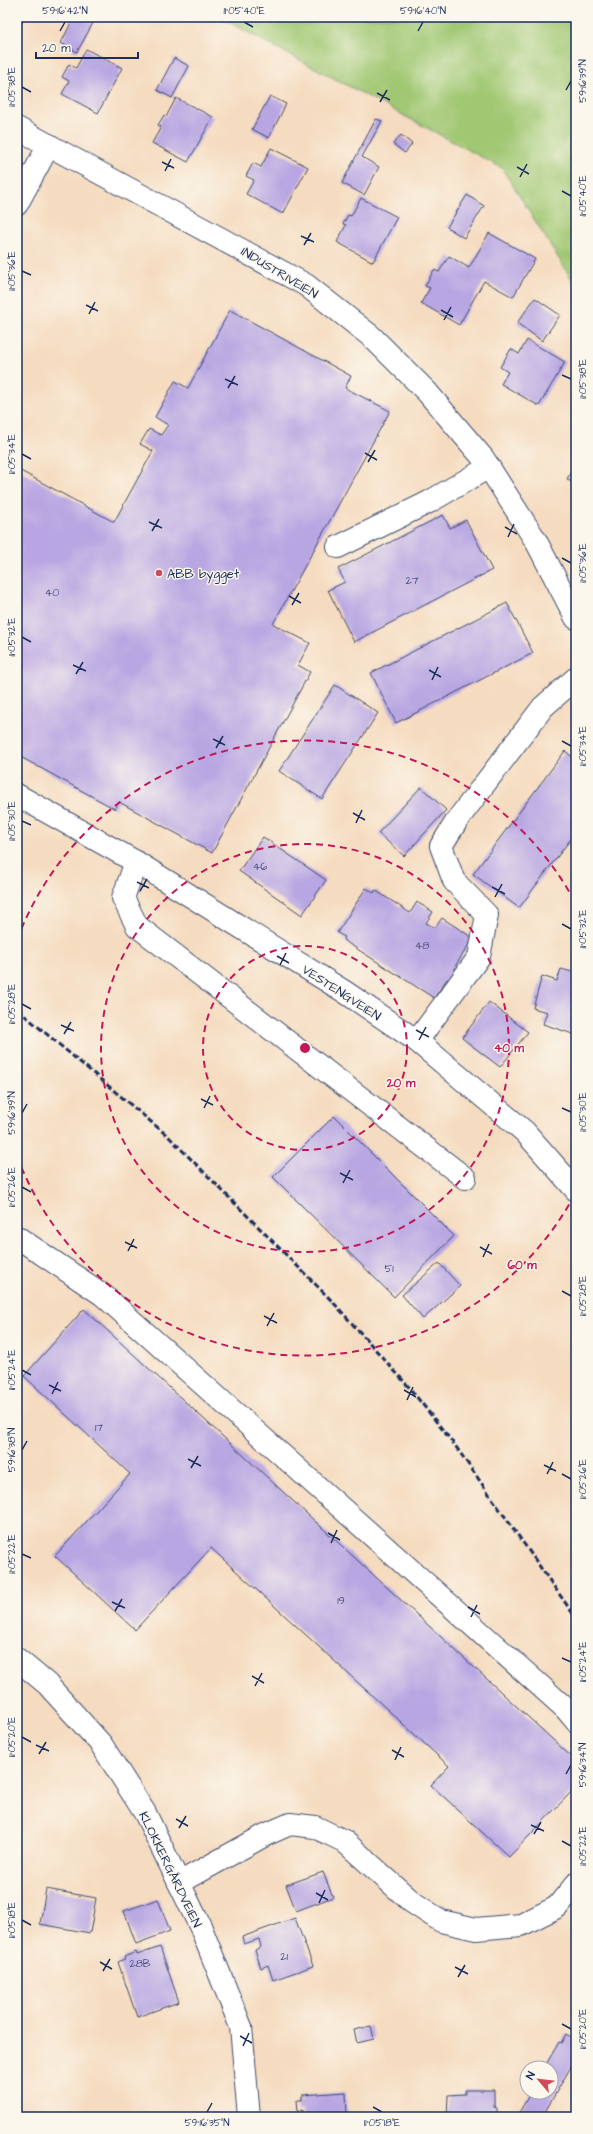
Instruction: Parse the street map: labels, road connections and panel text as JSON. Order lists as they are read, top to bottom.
{
  "streets": {
    "street": ["INDUSTRIVEIEN", "VESTENGVEIEN", "KLOKKERGÅRDVEIEN"]
  },
  "places": ["ABB bygget"],
  "house_numbers": [
    "27",
    "40",
    "46",
    "48",
    "51",
    "17",
    "19",
    "21",
    "28B"
  ],
  "scale_bar": "20 m",
  "north": "top left",
  "coordinates": [
    "59°16'42\"N",
    "11°05'40\"E",
    "59°16'40\"N",
    "59°16'39\"N",
    "11°05'38\"E",
    "11°05'36\"E",
    "11°05'34\"E",
    "11°05'32\"E",
    "11°05'30\"E",
    "11°05'28\"E",
    "11°05'26\"E",
    "11°05'24\"E",
    "59°16'38\"N",
    "11°05'22\"E",
    "11°05'20\"E",
    "59°16'34\"N",
    "11°05'18\"E",
    "59°16'35\"N"
  ],
  "rings": ["40 m", "20 m", "60 m"]
}
